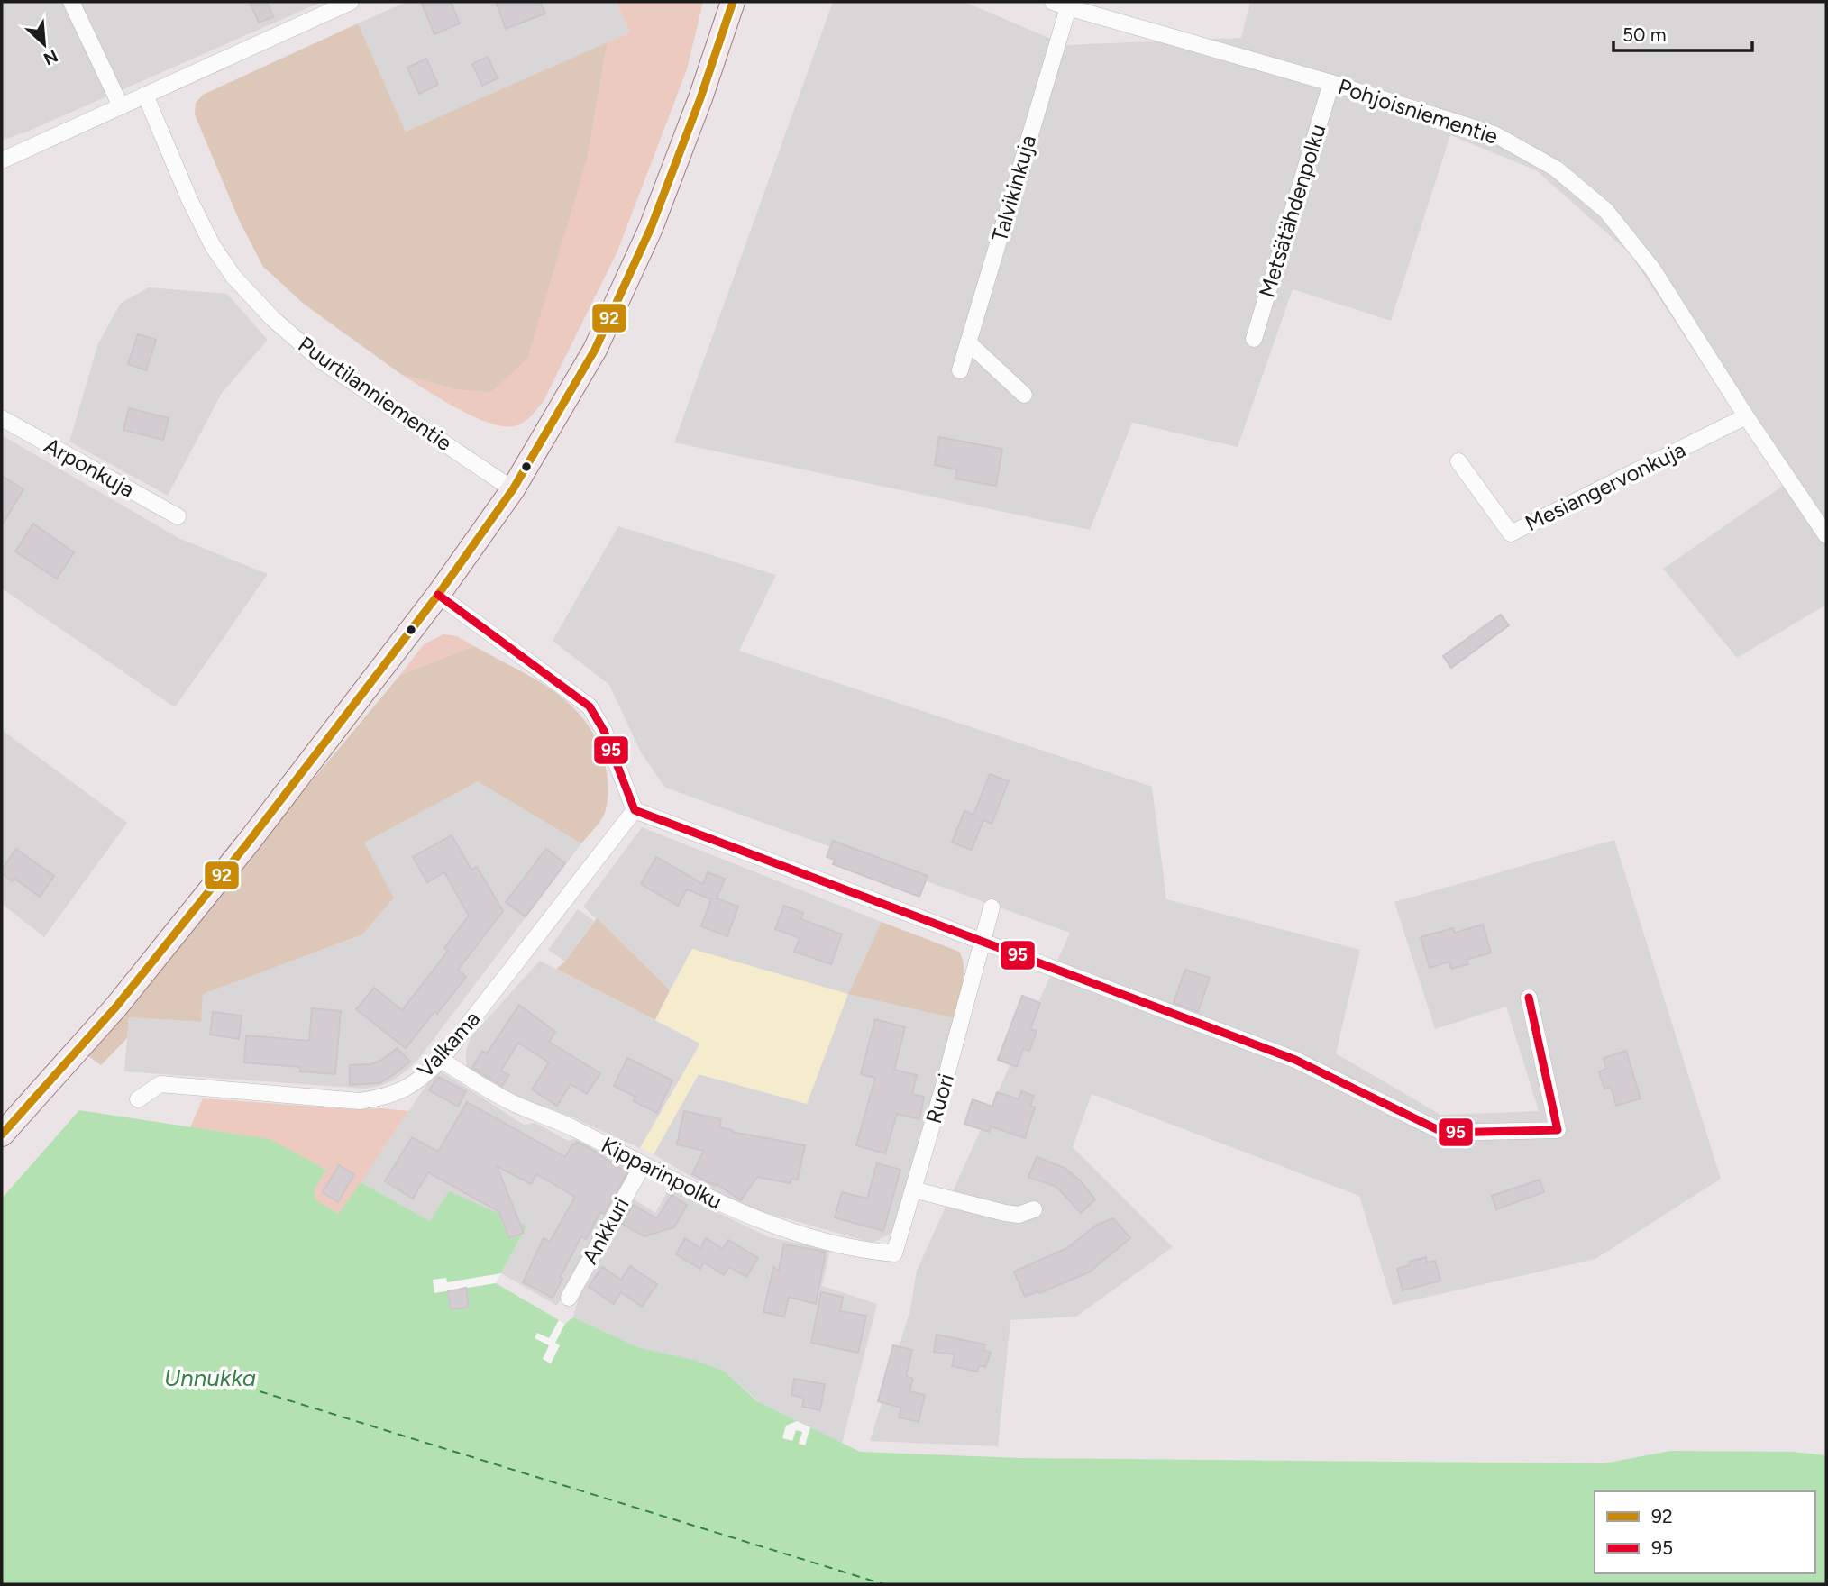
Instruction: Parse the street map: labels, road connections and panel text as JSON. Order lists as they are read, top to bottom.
{
  "streets": {
    "street": [
      "Pohjoisniementie",
      "Talvikinkuja",
      "Metsätähdenpolku",
      "Puurtilanniementie",
      "Arponkuja",
      "Mesiangervonkuja",
      "Valkama",
      "Ruori",
      "Kipparinpolku",
      "Ankkuri"
    ]
  },
  "crossings": [
    ["Pohjoisniementie", "Talvikinkuja"],
    ["Pohjoisniementie", "Metsätähdenpolku"],
    ["Pohjoisniementie", "Mesiangervonkuja"],
    ["Valkama", "Kipparinpolku"],
    ["Ruori", "Kipparinpolku"],
    ["Kipparinpolku", "Ankkuri"]
  ],
  "water": ["Unnukka"],
  "lines": ["transit line 92", "transit line 95"],
  "legend": ["92", "95"],
  "scale_bar": "50 m",
  "north": "bottom right"
}
